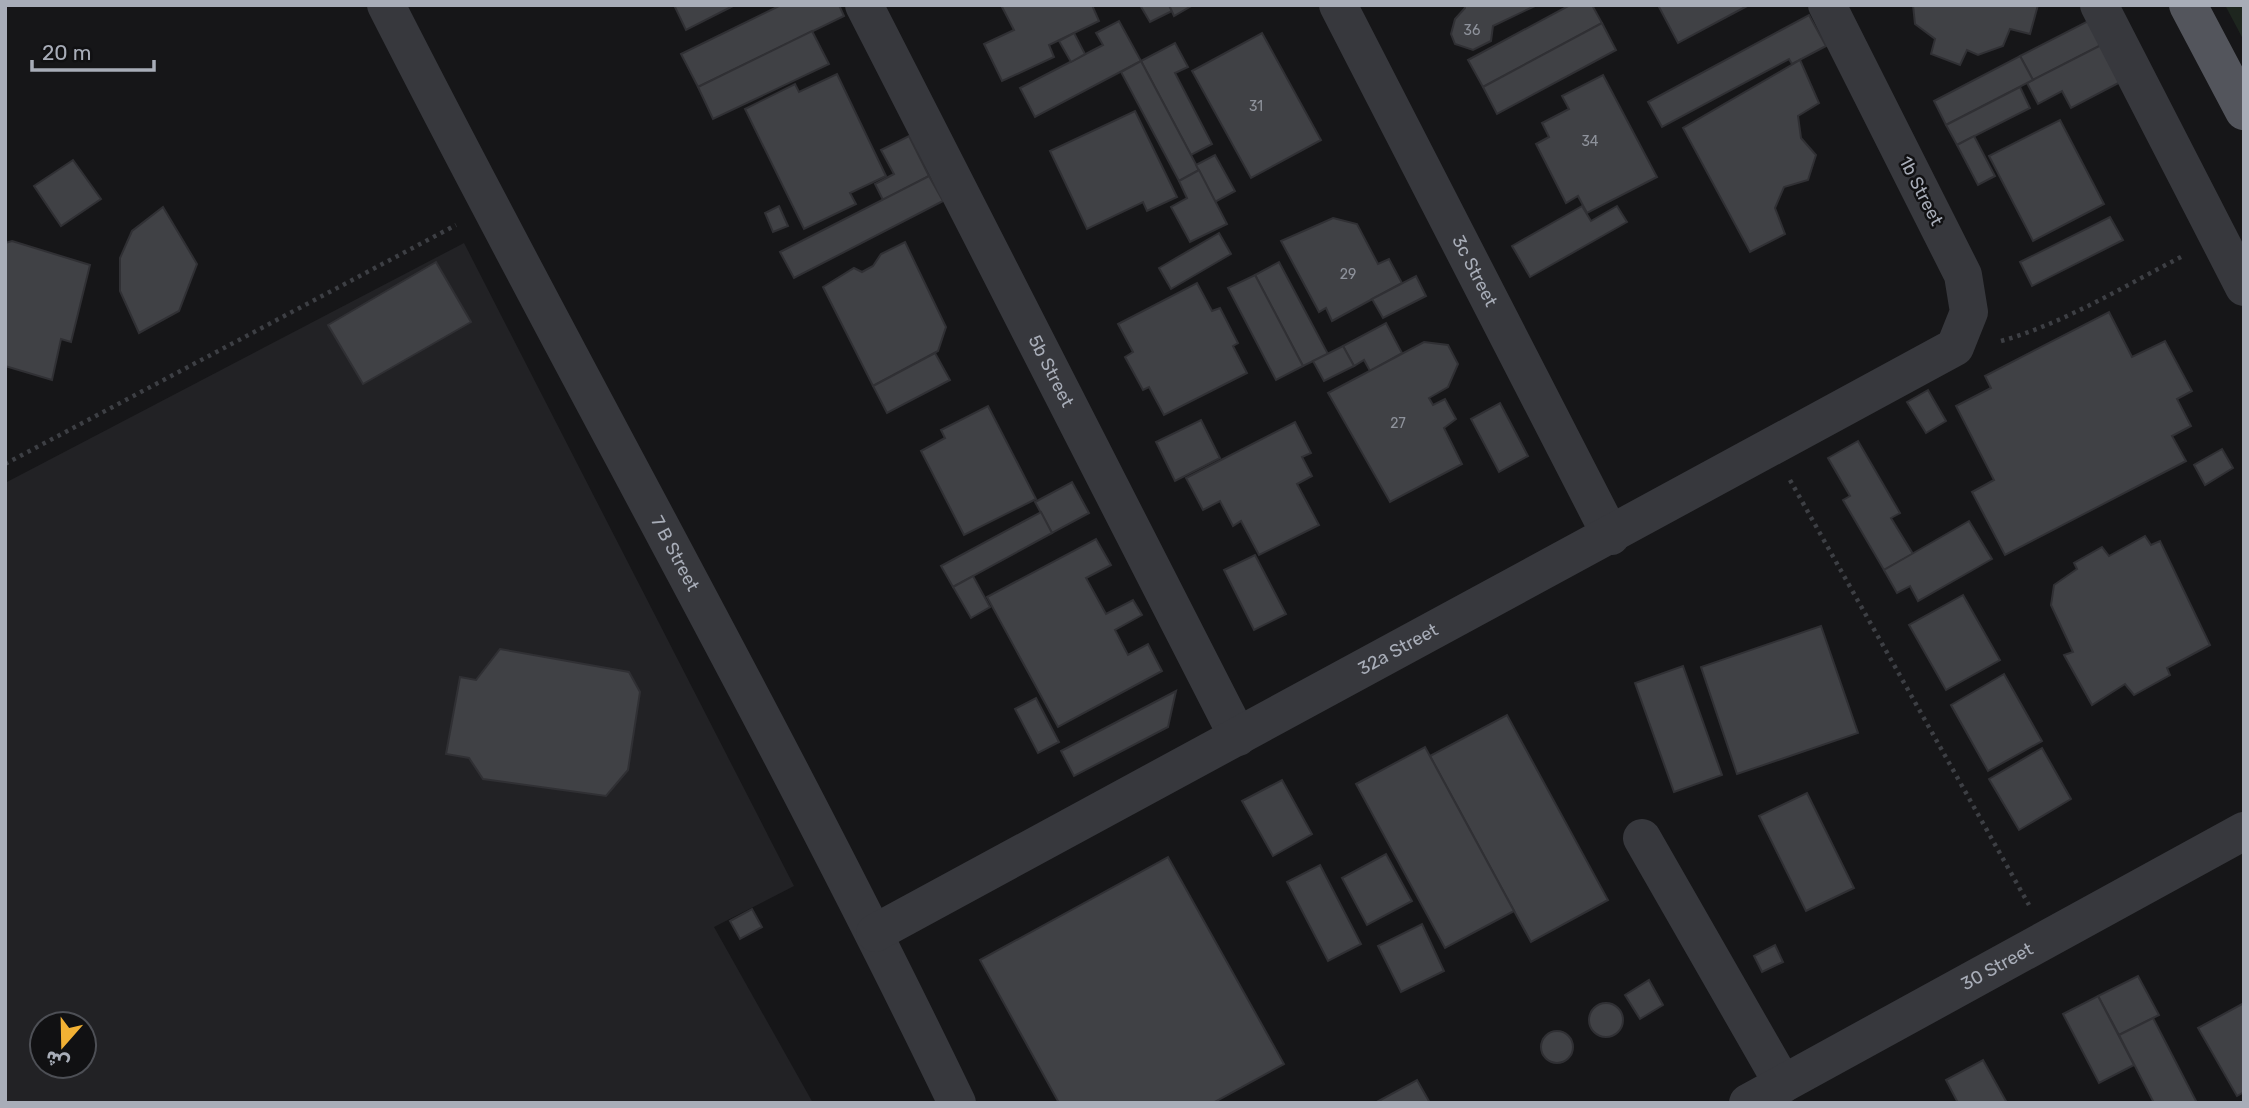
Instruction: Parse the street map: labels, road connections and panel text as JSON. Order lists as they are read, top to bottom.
{
  "streets": {
    "street": [
      "1b Street",
      "3c Street",
      "5b Street",
      "7 B Street",
      "32a Street",
      "30 Street"
    ]
  },
  "crossings": [
    ["1b Street", "32a Street"],
    ["3c Street", "32a Street"],
    ["5b Street", "32a Street"],
    ["7 B Street", "32a Street"]
  ],
  "house_numbers": [
    "36",
    "31",
    "34",
    "29",
    "27"
  ],
  "scale_bar": "20 m",
  "north": "bottom"
}
